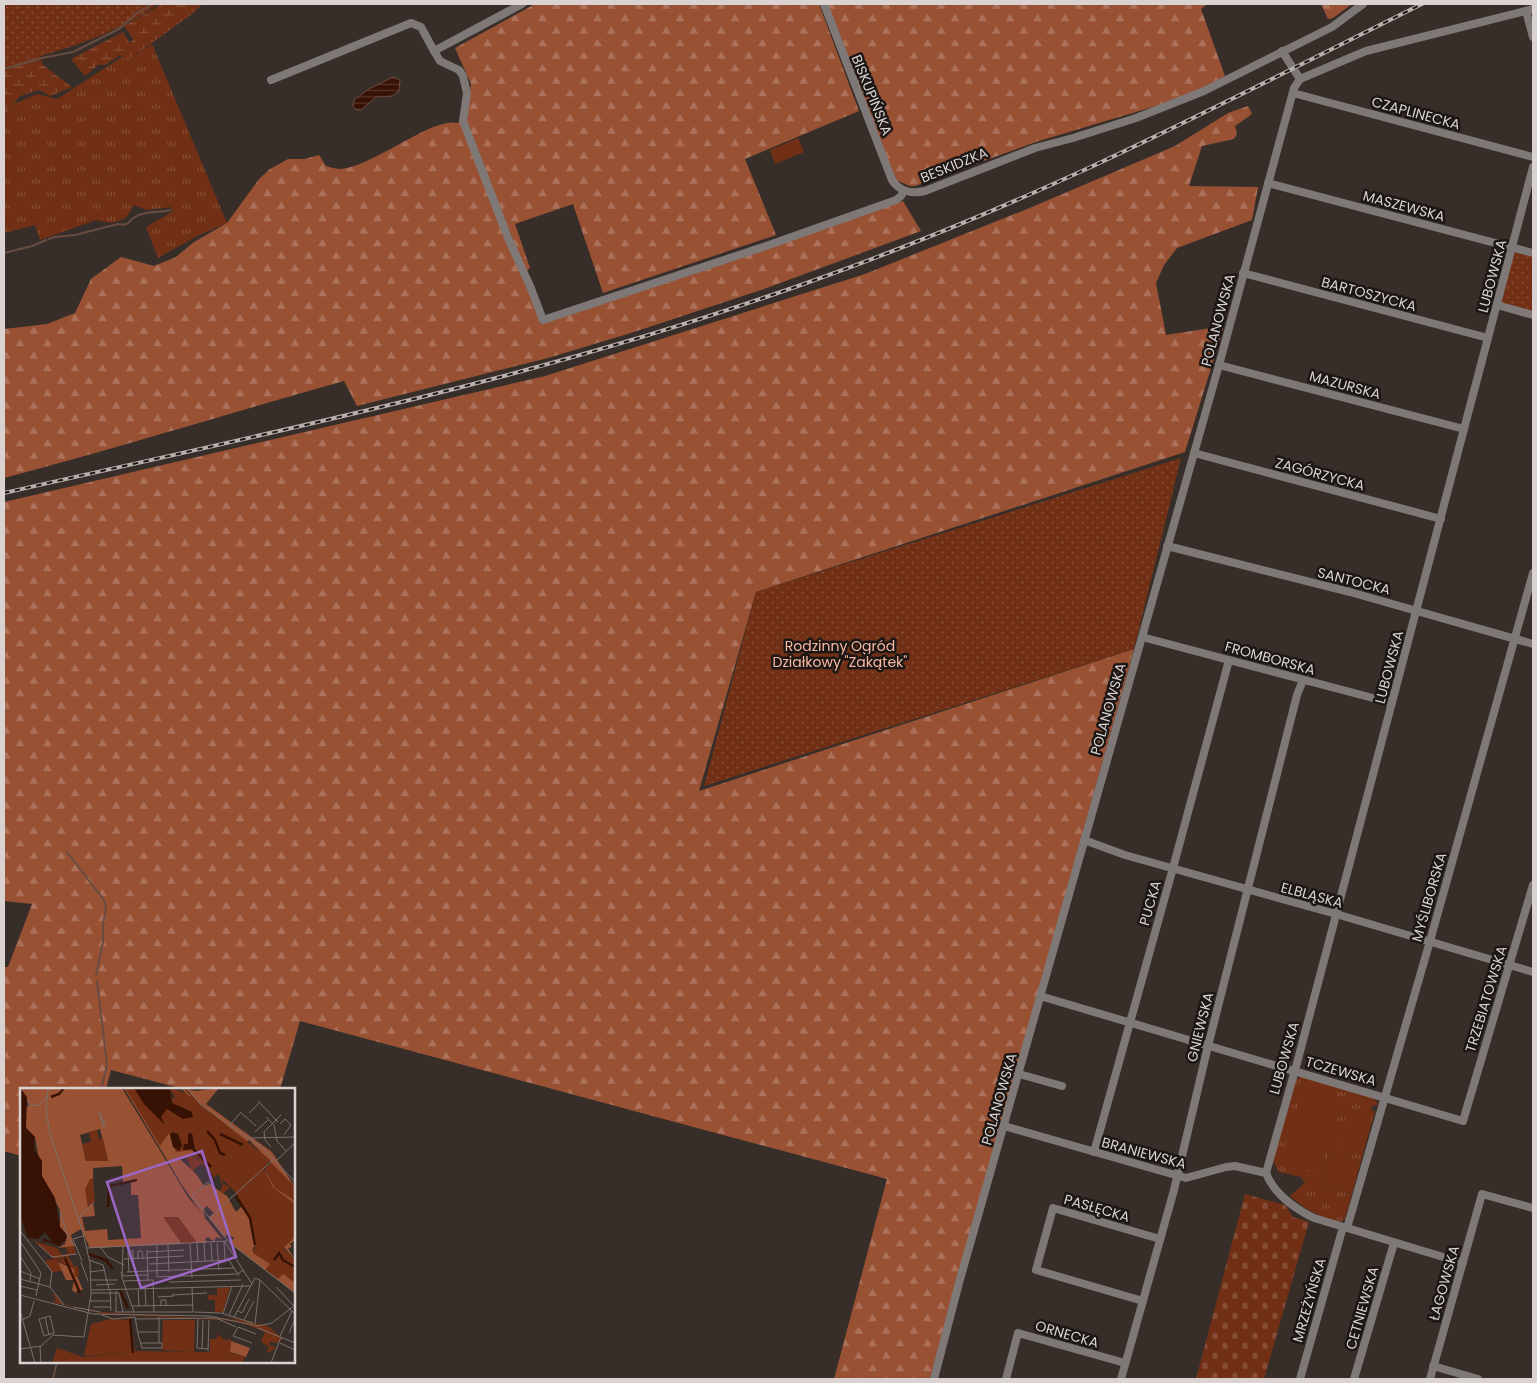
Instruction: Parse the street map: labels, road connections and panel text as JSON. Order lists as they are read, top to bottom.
{
  "streets": {
    "street": [
      "BISKUPIŃSKA",
      "CZAPLINECKA",
      "BESKIDZKA",
      "MASZEWSKA",
      "LUBOWSKA",
      "BARTOSZYCKA",
      "POLANOWSKA",
      "MAZURSKA",
      "ZAGÓRZYCKA",
      "SANTOCKA",
      "FROMBORSKA",
      "ELBLĄSKA",
      "MYŚLIBORSKA",
      "PUCKA",
      "TRZEBIATOWSKA",
      "GNIEWSKA",
      "TCZEWSKA",
      "BRANIEWSKA",
      "PASŁĘCKA",
      "ŁAGOWSKA",
      "MRZEŻYŃSKA",
      "CETNIEWSKA",
      "ORNECKA"
    ]
  },
  "crossings": [
    ["BISKUPIŃSKA", "BESKIDZKA"],
    ["CZAPLINECKA", "POLANOWSKA"],
    ["MASZEWSKA", "LUBOWSKA"],
    ["MASZEWSKA", "POLANOWSKA"],
    ["LUBOWSKA", "BARTOSZYCKA"],
    ["LUBOWSKA", "MAZURSKA"],
    ["LUBOWSKA", "ZAGÓRZYCKA"],
    ["LUBOWSKA", "SANTOCKA"],
    ["LUBOWSKA", "FROMBORSKA"],
    ["LUBOWSKA", "ELBLĄSKA"],
    ["LUBOWSKA", "TCZEWSKA"],
    ["LUBOWSKA", "BRANIEWSKA"],
    ["BARTOSZYCKA", "POLANOWSKA"],
    ["POLANOWSKA", "MAZURSKA"],
    ["POLANOWSKA", "ZAGÓRZYCKA"],
    ["POLANOWSKA", "SANTOCKA"],
    ["POLANOWSKA", "FROMBORSKA"],
    ["POLANOWSKA", "ELBLĄSKA"],
    ["POLANOWSKA", "TCZEWSKA"],
    ["POLANOWSKA", "BRANIEWSKA"],
    ["SANTOCKA", "MYŚLIBORSKA"],
    ["FROMBORSKA", "PUCKA"],
    ["FROMBORSKA", "GNIEWSKA"],
    ["ELBLĄSKA", "MYŚLIBORSKA"],
    ["ELBLĄSKA", "PUCKA"],
    ["ELBLĄSKA", "TRZEBIATOWSKA"],
    ["ELBLĄSKA", "GNIEWSKA"],
    ["MYŚLIBORSKA", "TCZEWSKA"],
    ["MYŚLIBORSKA", "MRZEŻYŃSKA"],
    ["PUCKA", "TCZEWSKA"],
    ["PUCKA", "BRANIEWSKA"],
    ["TRZEBIATOWSKA", "TCZEWSKA"],
    ["GNIEWSKA", "TCZEWSKA"],
    ["GNIEWSKA", "BRANIEWSKA"],
    ["GNIEWSKA", "PASŁĘCKA"],
    ["GNIEWSKA", "ORNECKA"]
  ],
  "parks": ["Rodzinny Ogród Działkowy \"Zakątek\""]
}
